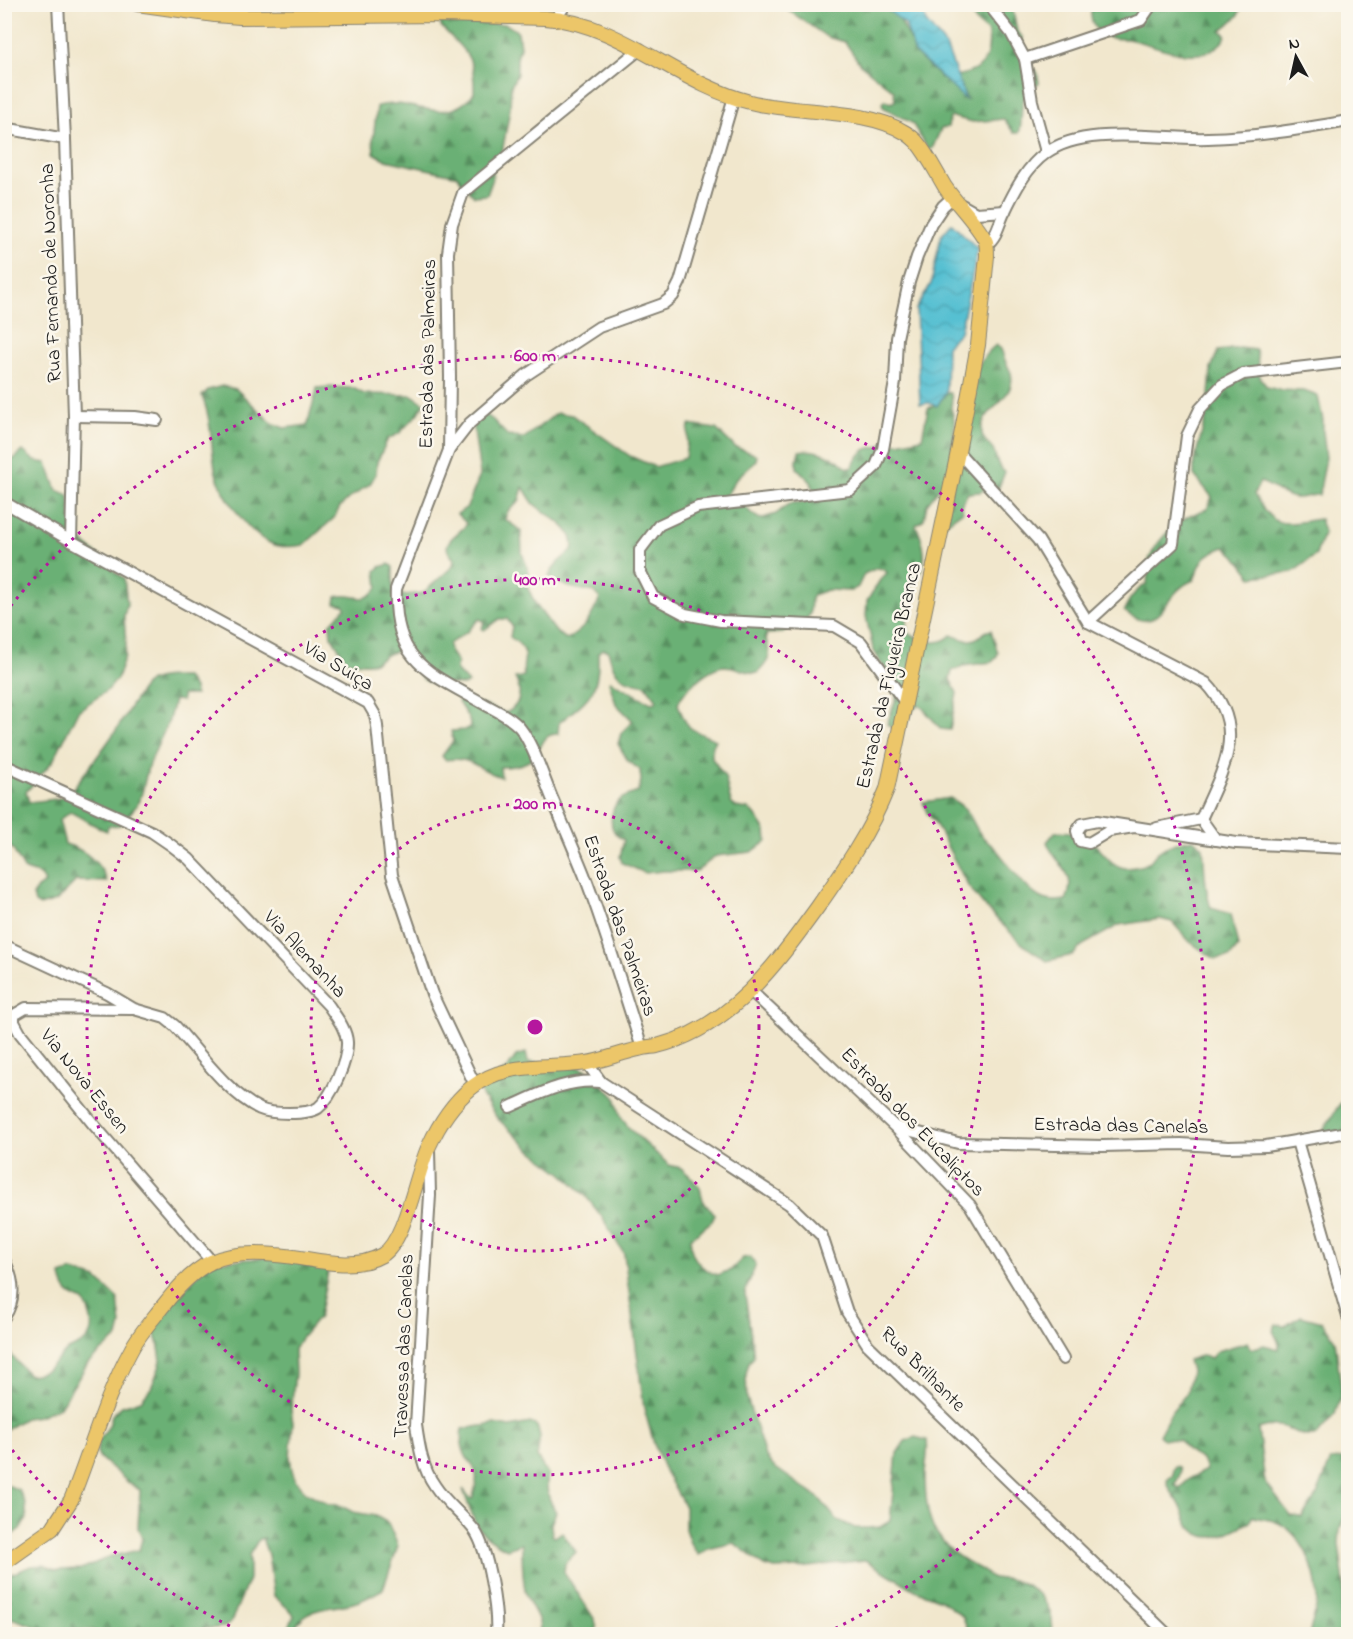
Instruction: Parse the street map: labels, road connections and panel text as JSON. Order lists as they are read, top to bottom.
{
  "streets": {
    "main road": ["Estrada da Figueira Branca"],
    "street": [
      "Rua Fernando de Noronha",
      "Estrada das Palmeiras",
      "Via Suiça",
      "Via Alemanha",
      "Via Nova Essen",
      "Estrada dos Eucaliptos",
      "Estrada das Canelas",
      "Travessa das Canelas",
      "Rua Brilhante"
    ]
  },
  "crossings": [
    ["Rua Fernando de Noronha", "Via Suiça"],
    ["Estrada das Palmeiras", "Estrada da Figueira Branca"],
    ["Via Suiça", "Estrada da Figueira Branca"],
    ["Estrada da Figueira Branca", "Via Nova Essen"],
    ["Estrada da Figueira Branca", "Estrada dos Eucaliptos"],
    ["Estrada da Figueira Branca", "Travessa das Canelas"],
    ["Estrada da Figueira Branca", "Rua Brilhante"],
    ["Via Alemanha", "Via Nova Essen"],
    ["Estrada dos Eucaliptos", "Estrada das Canelas"]
  ],
  "north": "top",
  "rings": ["600 m", "400 m", "200 m"]
}
